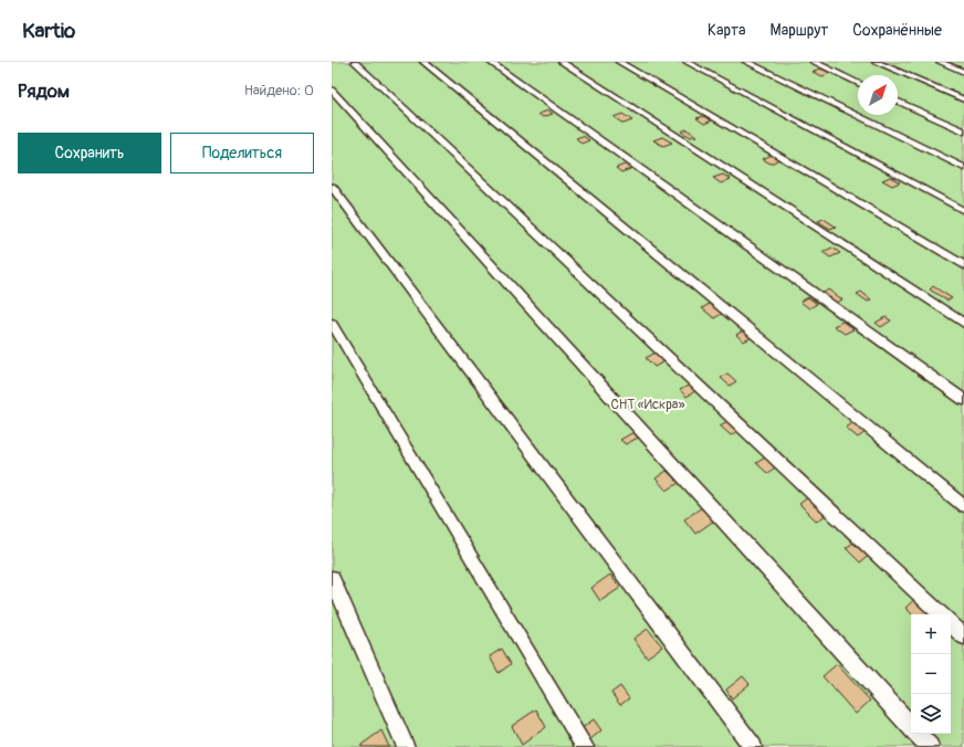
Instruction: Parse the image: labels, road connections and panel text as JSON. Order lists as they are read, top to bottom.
{
  "parks": ["СНТ «Искра»"],
  "north": "top right",
  "page": {
    "header": "Kartio",
    "nav": ["Карта", "Маршрут", "Сохранённые"],
    "heading": ["Рядом", "Найдено: 0"],
    "buttons": ["Сохранить", "Поделиться"],
    "map_buttons": ["+", "−"]
  }
}
